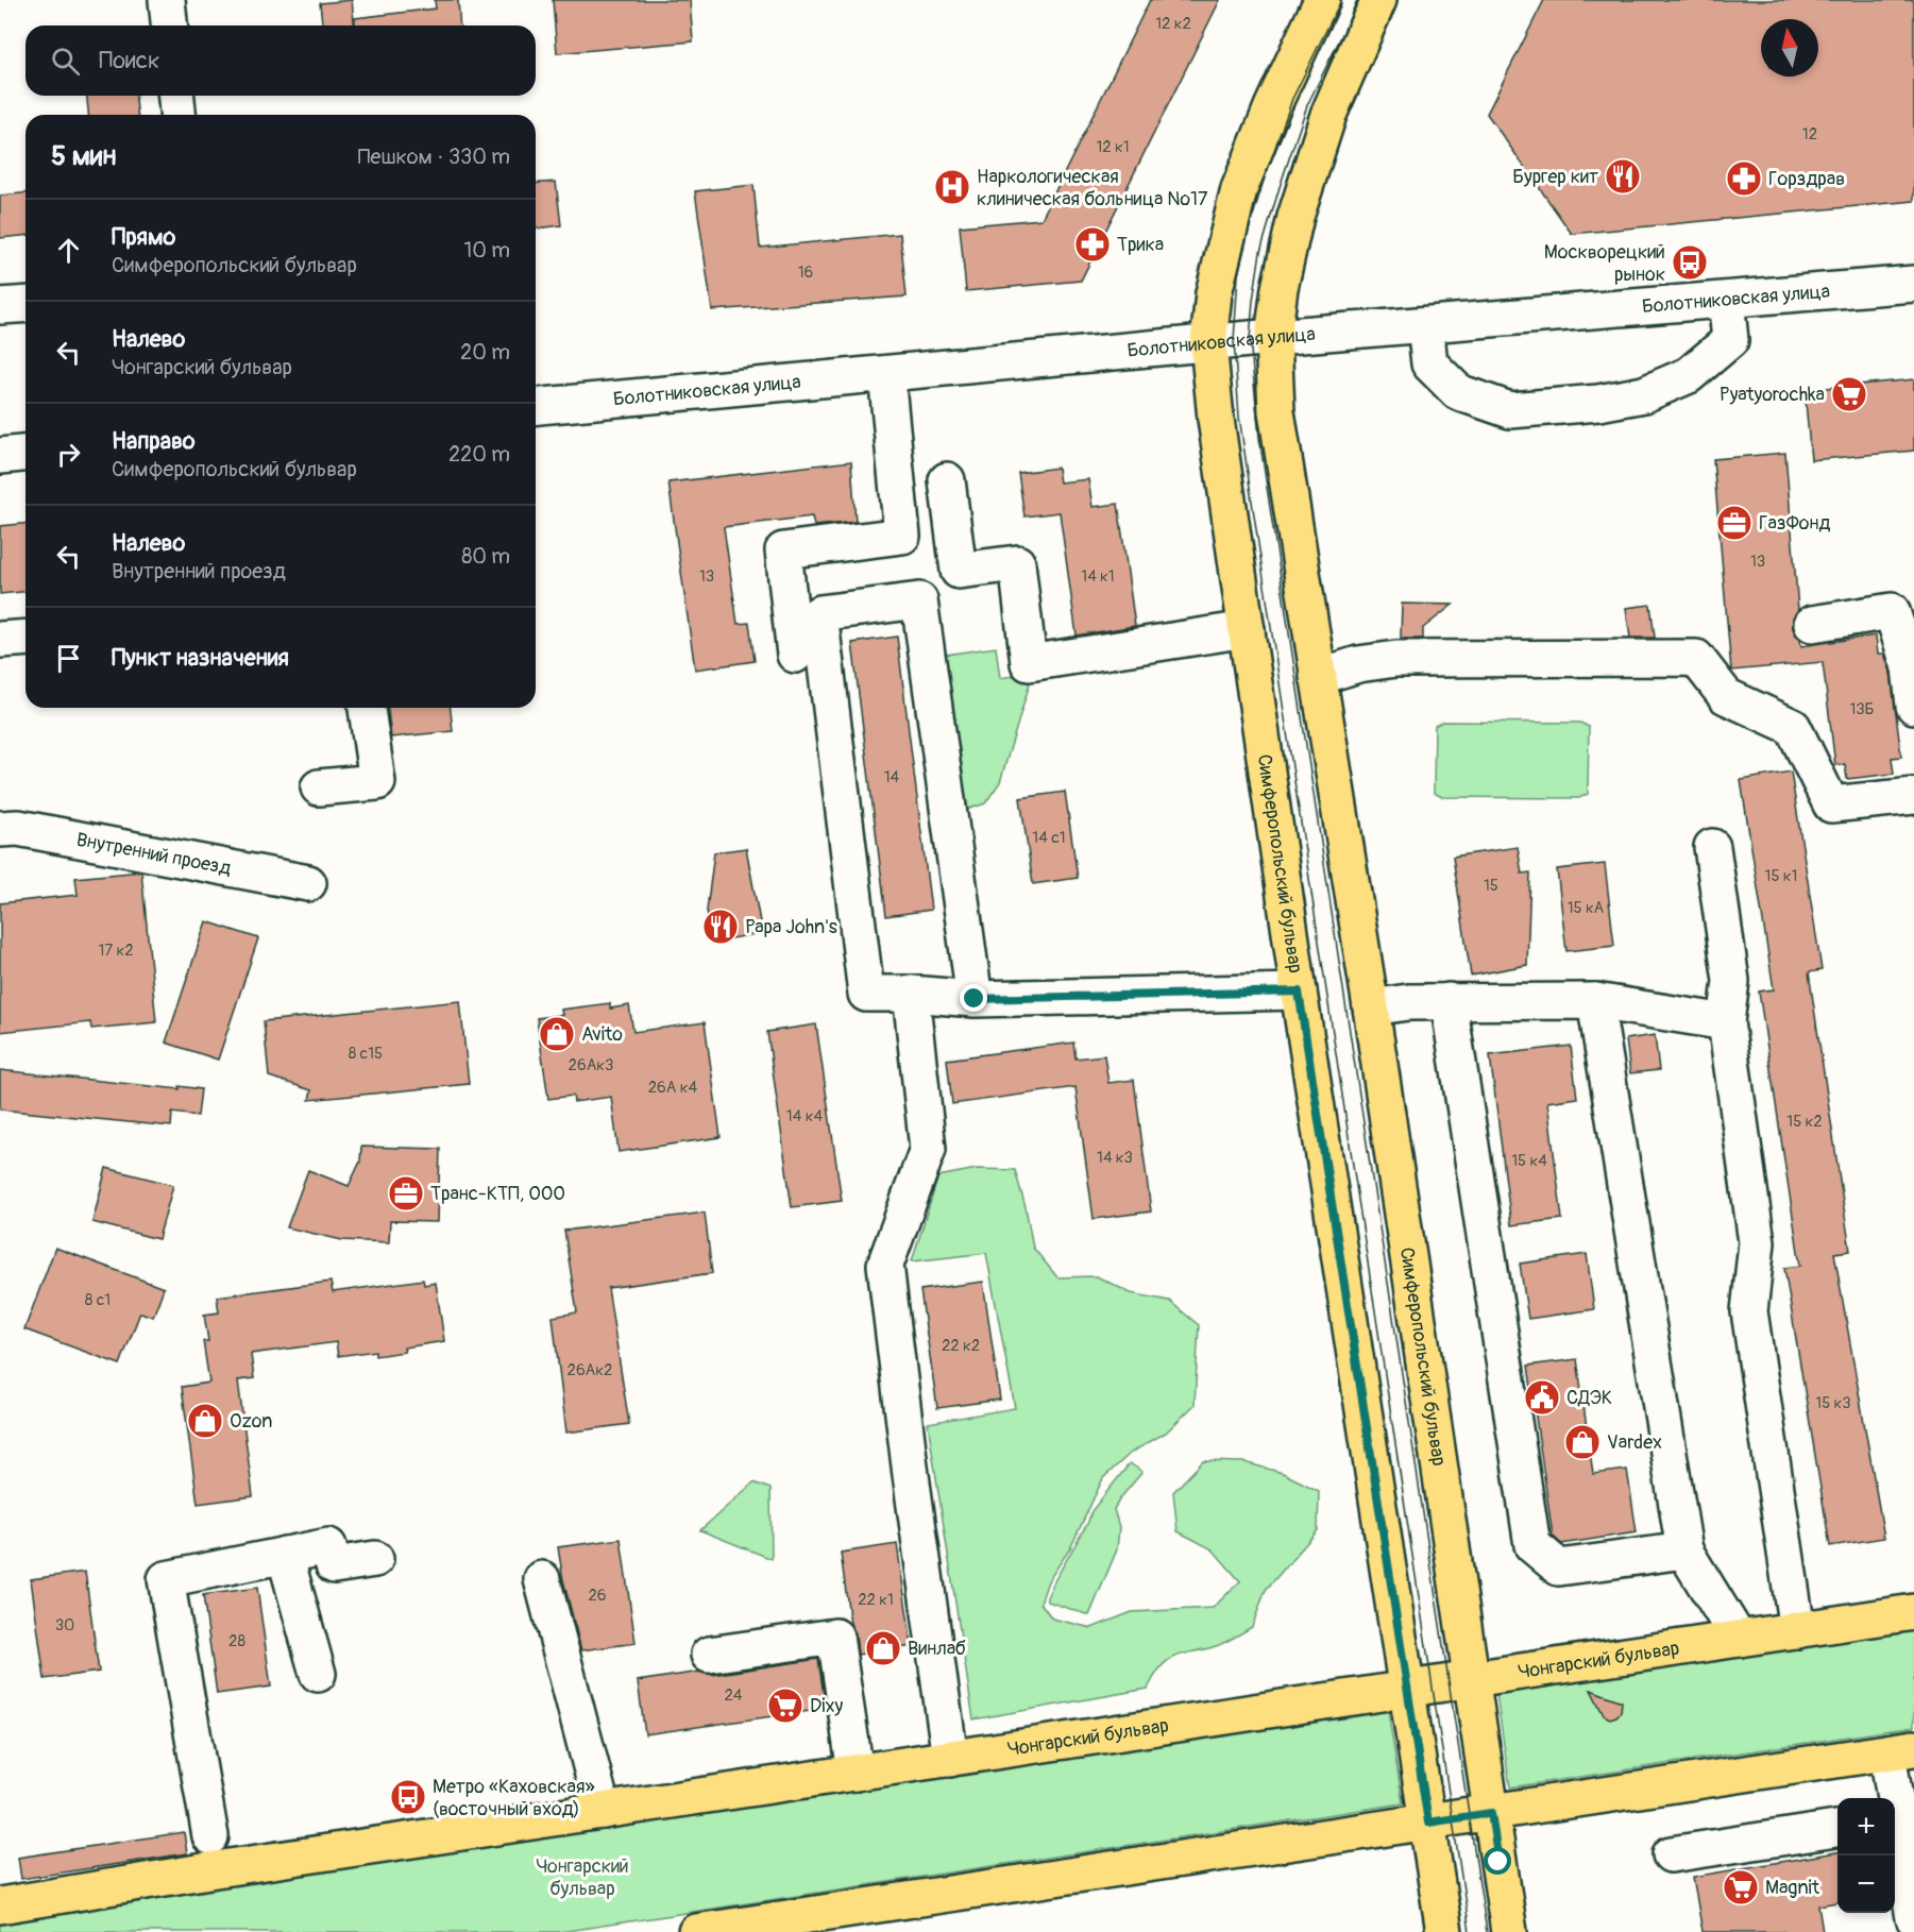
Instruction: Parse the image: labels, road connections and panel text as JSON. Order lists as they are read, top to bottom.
{
  "streets": {
    "main road": ["Симферопольский бульвар", "Чонгарский бульвар"],
    "street": ["Болотниковская улица", "Внутренний проезд"]
  },
  "crossings": [
    ["Болотниковская улица", "Симферопольский бульвар"],
    ["Симферопольский бульвар", "Чонгарский бульвар"]
  ],
  "parks": ["Чонгарский бульвар"],
  "places": {
    "restaurant": ["Бургер кит", "Papa John's"],
    "pharmacy": ["Горздрав", "Трика"],
    "hospital": ["Наркологическая клиническая больница №17"],
    "bus stop": ["Москворецкий рынок", "Метро «Каховская» (восточный вход)"],
    "supermarket": ["Pyatyorochka", "Dixy", "Magnit"],
    "office": ["ГазФонд", "Транс-КТП, ООО"],
    "shop": [
      "Avito",
      "Ozon",
      "Vardex",
      "Винлаб"
    ],
    "public building": ["СДЭК"]
  },
  "house_numbers": [
    "12 к2",
    "12",
    "12 к1",
    "16",
    "13",
    "13",
    "14 к1",
    "13Б",
    "14",
    "14 с1",
    "15 к1",
    "15",
    "15 кА",
    "17 к2",
    "8 с15",
    "26Ак3",
    "26А к4",
    "14 к4",
    "15 к2",
    "14 к3",
    "15 к4",
    "8 с1",
    "22 к2",
    "26Ак2",
    "15 к3",
    "26",
    "22 к1",
    "30",
    "28",
    "24"
  ],
  "north": "top",
  "page": {
    "search": "Поиск",
    "heading": ["5 мин", "Пешком · 330 m"],
    "list": [
      ["Прямо", "Симферопольский бульвар", "10 m"],
      ["Налево", "Чонгарский бульвар", "20 m"],
      ["Направо", "Симферопольский бульвар", "220 m"],
      ["Налево", "Внутренний проезд", "80 m"],
      "Пункт назначения"
    ],
    "map_buttons": ["+", "−"]
  }
}
